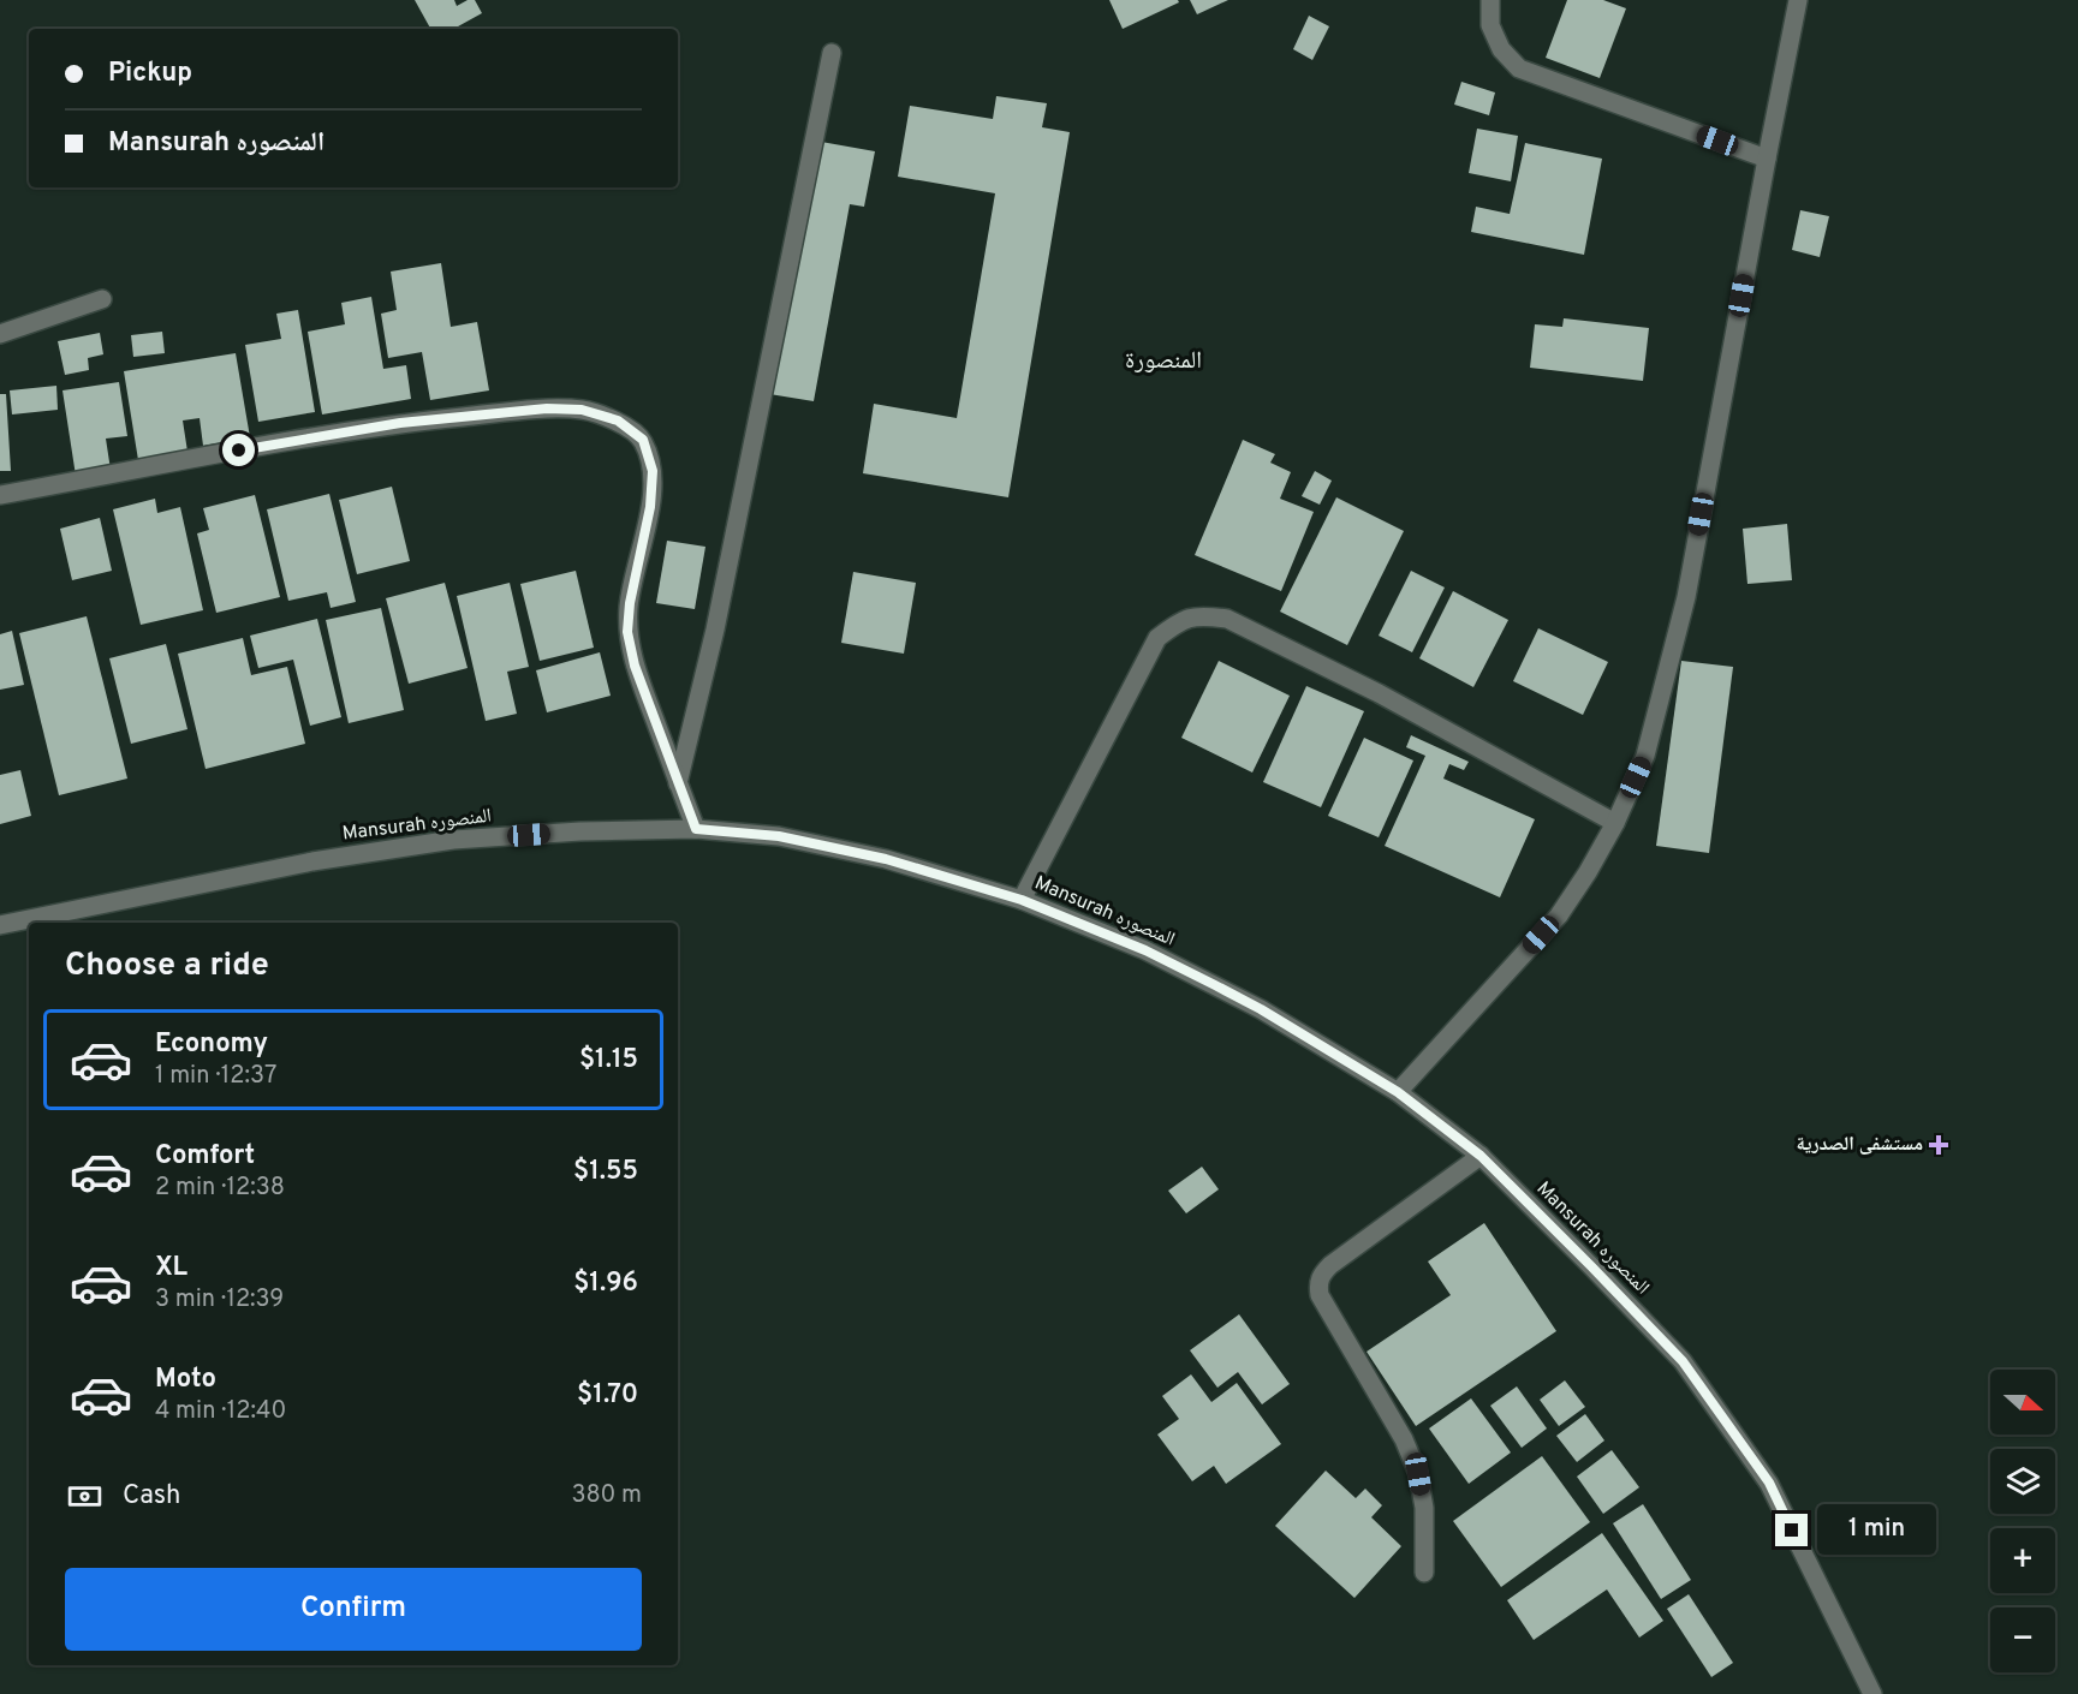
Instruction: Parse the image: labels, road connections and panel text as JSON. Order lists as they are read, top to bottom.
{
  "streets": {
    "street": ["Mansurah المنصوره"]
  },
  "districts": ["المنصورة"],
  "places": {
    "health": ["مستشفى الصدرية"]
  },
  "north": "right",
  "page": {
    "banner": ["Pickup", "Mansurah المنصوره"],
    "heading": "Choose a ride",
    "list": [
      {
        "name": "Economy",
        "note": "1 min · 12:37",
        "value": "$1.15"
      },
      {
        "name": "Comfort",
        "note": "2 min · 12:38",
        "value": "$1.55"
      },
      {
        "name": "XL",
        "note": "3 min · 12:39",
        "value": "$1.96"
      },
      {
        "name": "Moto",
        "note": "4 min · 12:40",
        "value": "$1.70"
      }
    ],
    "map_buttons": ["+", "−"],
    "pay": ["Cash", "380 m"],
    "bubble": "1 min",
    "buttons": "Confirm"
  }
}
